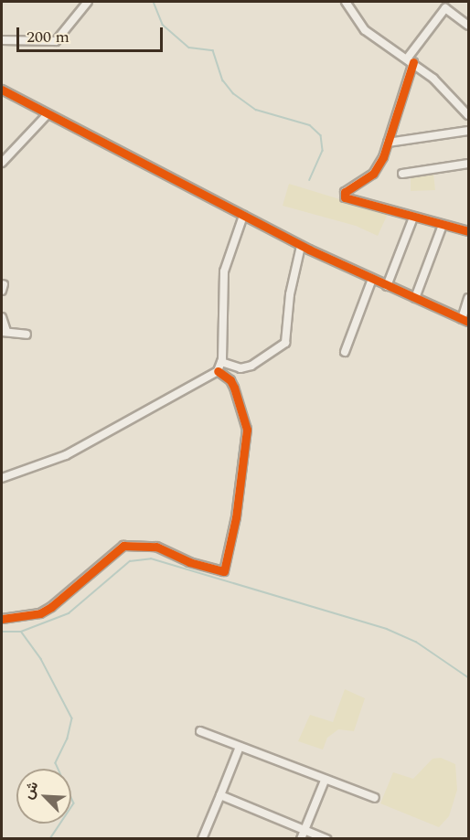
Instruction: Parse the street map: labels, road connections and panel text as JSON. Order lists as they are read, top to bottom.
{
  "scale_bar": "200 m",
  "north": "top left"
}
